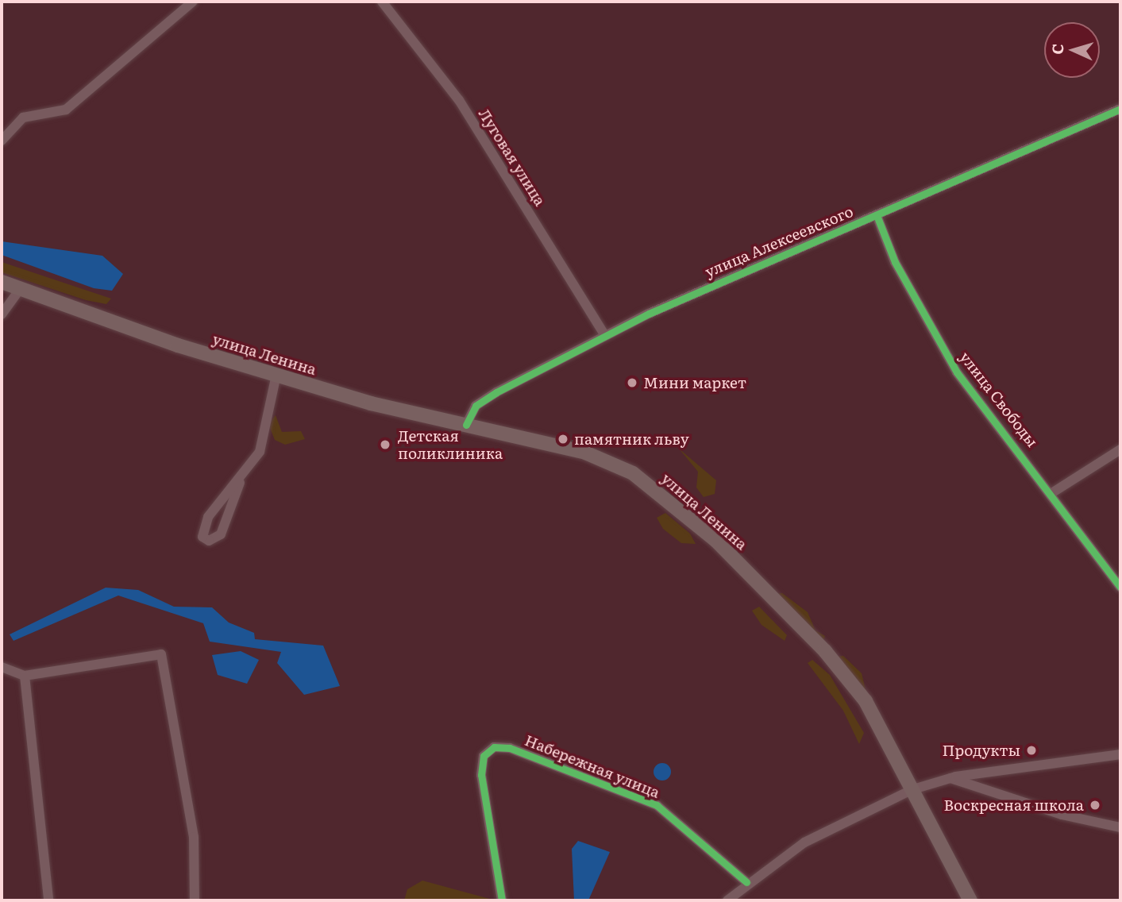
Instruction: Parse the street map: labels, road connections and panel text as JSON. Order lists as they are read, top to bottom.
{
  "streets": {
    "main road": ["улица Ленина"],
    "street": [
      "Луговая улица",
      "улица Алексеевского",
      "улица Свободы",
      "Набережная улица"
    ]
  },
  "crossings": [
    ["Луговая улица", "улица Алексеевского"],
    ["улица Алексеевского", "улица Ленина"],
    ["улица Алексеевского", "улица Свободы"]
  ],
  "places": [
    "Мини маркет",
    "памятник льву",
    "Детская поликлиника",
    "Продукты",
    "Воскресная школа"
  ],
  "north": "left"
}
